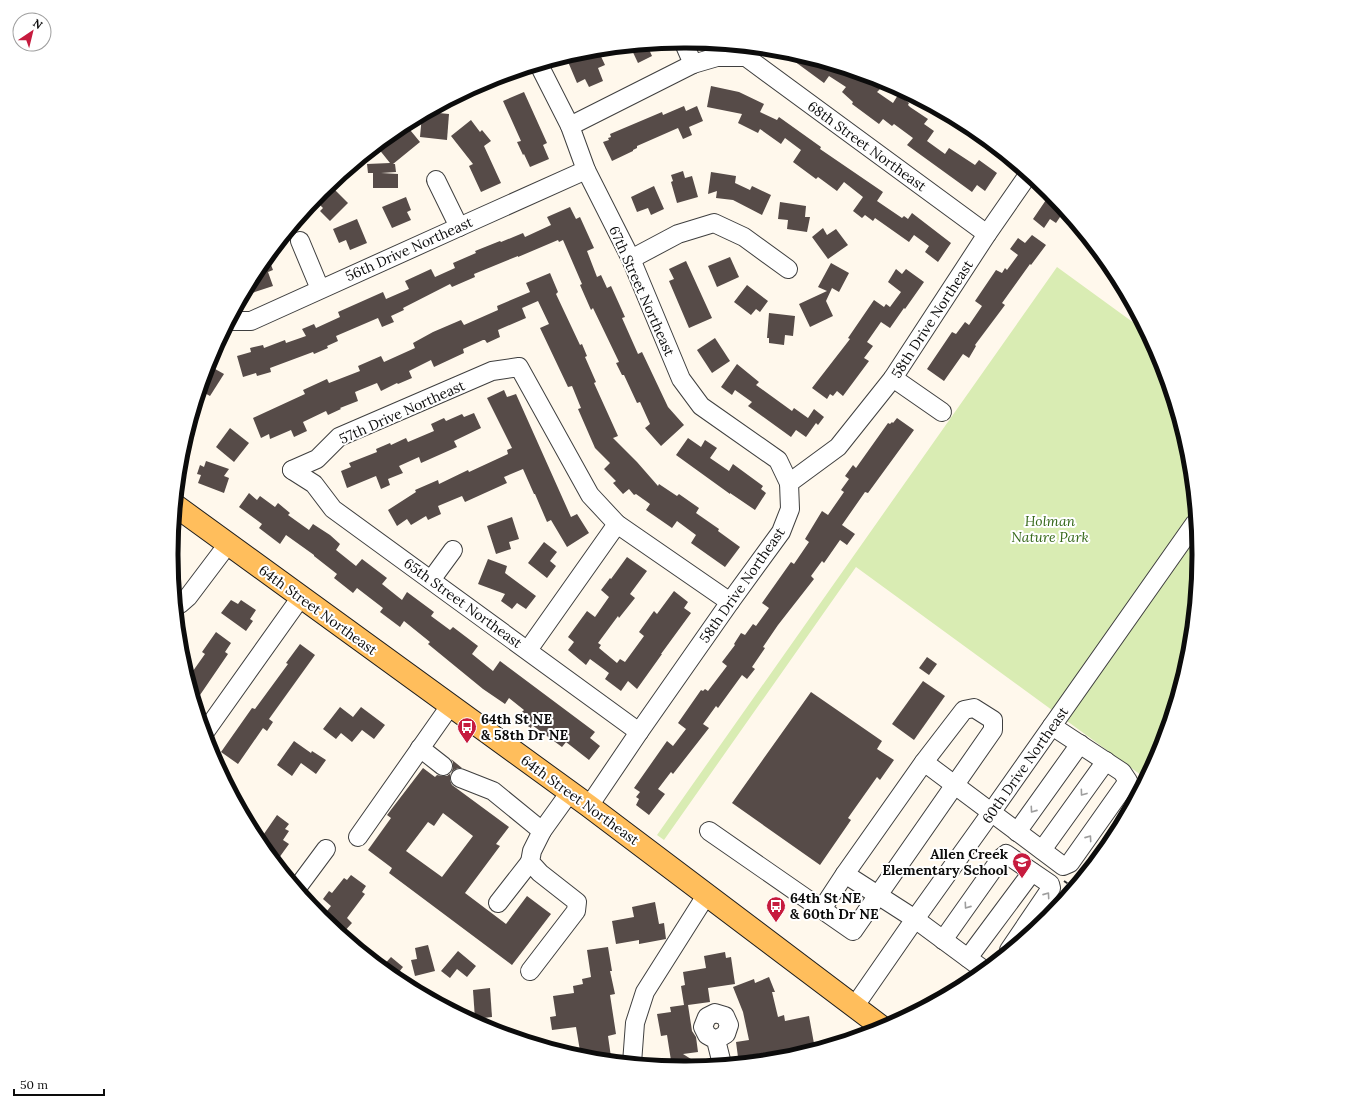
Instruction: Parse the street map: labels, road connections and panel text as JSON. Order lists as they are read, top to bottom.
{
  "streets": {
    "main road": ["64th Street Northeast"],
    "street": [
      "68th Street Northeast",
      "56th Drive Northeast",
      "67th Street Northeast",
      "58th Drive Northeast",
      "57th Drive Northeast",
      "65th Street Northeast",
      "60th Drive Northeast"
    ]
  },
  "crossings": [
    ["68th Street Northeast", "58th Drive Northeast"],
    ["56th Drive Northeast", "67th Street Northeast"],
    ["67th Street Northeast", "58th Drive Northeast"],
    ["58th Drive Northeast", "65th Street Northeast"],
    ["58th Drive Northeast", "64th Street Northeast"],
    ["57th Drive Northeast", "65th Street Northeast"],
    ["64th Street Northeast", "60th Drive Northeast"]
  ],
  "parks": ["Holman Nature Park"],
  "places": {
    "bus stop": ["64th St NE & 58th Dr NE", "64th St NE & 60th Dr NE"],
    "school or university": ["Allen Creek Elementary School"]
  },
  "scale_bar": "50 m",
  "north": "top right"
}
